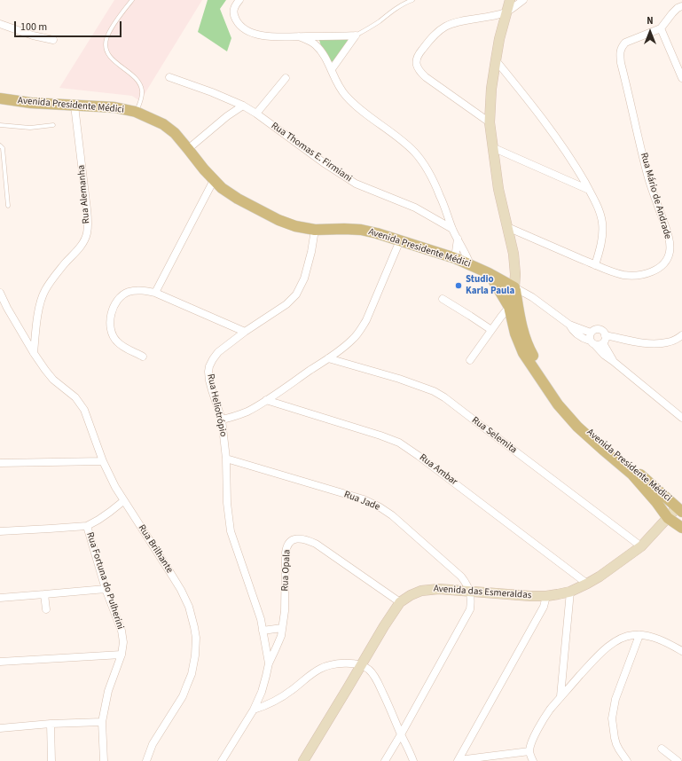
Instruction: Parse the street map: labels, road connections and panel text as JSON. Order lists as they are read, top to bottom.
{
  "streets": {
    "main road": ["Avenida Presidente Médici", "Avenida das Esmeraldas"],
    "street": [
      "Rua Thomas E. Firmiani",
      "Rua Alemanha",
      "Rua Mário de Andrade",
      "Rua Heliotrópio",
      "Rua Selemita",
      "Rua Ambar",
      "Rua Jade",
      "Rua Brilhante",
      "Rua Opala",
      "Rua Fortuna do Pulherini"
    ]
  },
  "crossings": [
    ["Avenida Presidente Médici", "Rua Alemanha"],
    ["Avenida Presidente Médici", "Rua Heliotrópio"],
    ["Avenida Presidente Médici", "Avenida das Esmeraldas"],
    ["Rua Alemanha", "Rua Brilhante"],
    ["Rua Heliotrópio", "Rua Jade"],
    ["Rua Heliotrópio", "Rua Opala"],
    ["Rua Selemita", "Avenida das Esmeraldas"],
    ["Rua Ambar", "Avenida das Esmeraldas"],
    ["Rua Jade", "Avenida das Esmeraldas"],
    ["Rua Opala", "Avenida das Esmeraldas"]
  ],
  "places": ["Studio Karla Paula"],
  "scale_bar": "100 m",
  "north": "top"
}
